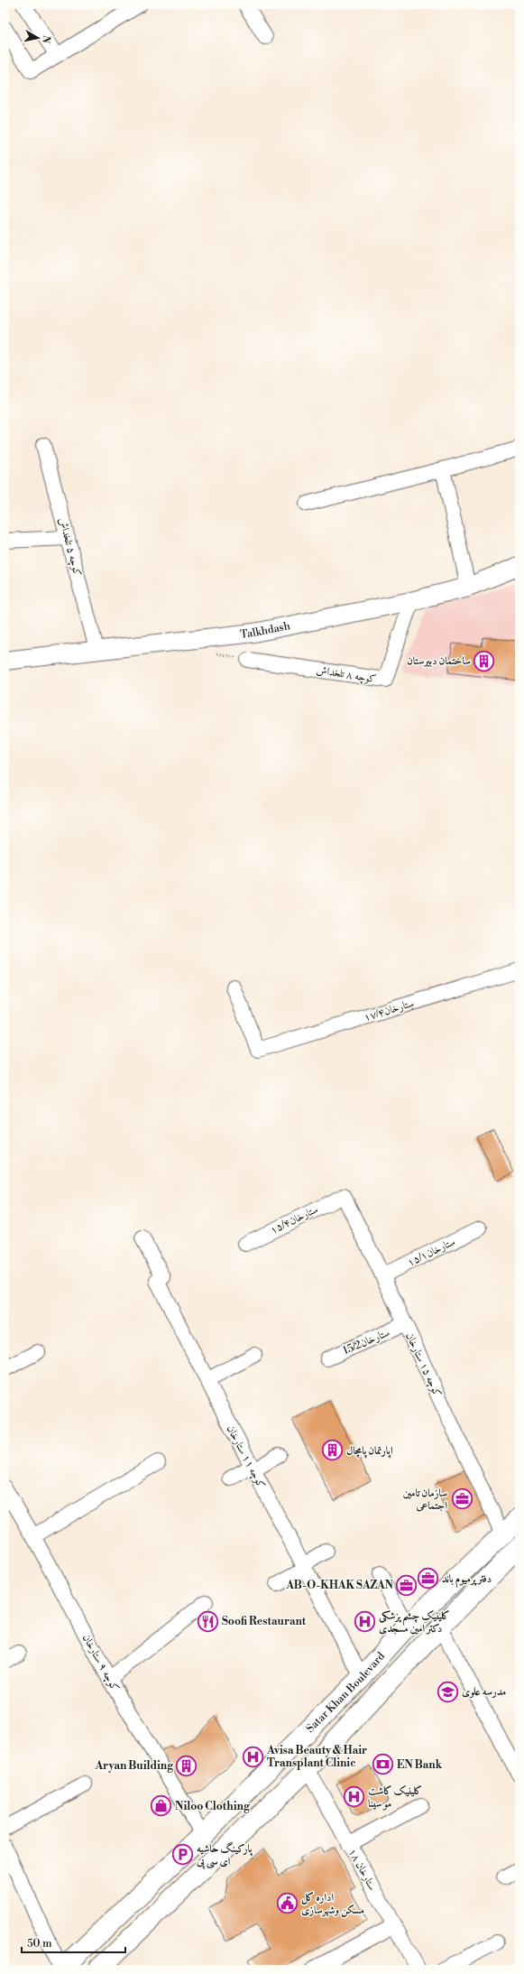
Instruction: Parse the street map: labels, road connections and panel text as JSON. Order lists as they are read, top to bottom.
{
  "streets": {
    "main road": ["Satar Khan Boulevard"],
    "street": [
      "کوچه ۵ تلخداش",
      "Talkhdash",
      "کوچه ۸ تلخداش",
      "ستارخان۱۷/۴",
      "ستارخان۱۵/۴",
      "ستارخان۱۵/۱",
      "ستارخان15/2",
      "کوچه ۱۵ ستارخان",
      "کوچه ۱۱ ستارخان",
      "کوچه ۹ ستارخان",
      "۱۸ ستارخان"
    ]
  },
  "crossings": [
    ["کوچه ۵ تلخداش", "Talkhdash"],
    ["Talkhdash", "کوچه ۸ تلخداش"],
    ["ستارخان۱۵/۴", "کوچه ۱۵ ستارخان"],
    ["ستارخان۱۵/۱", "کوچه ۱۵ ستارخان"],
    ["ستارخان15/2", "کوچه ۱۵ ستارخان"],
    ["کوچه ۱۵ ستارخان", "Satar Khan Boulevard"],
    ["کوچه ۱۱ ستارخان", "Satar Khan Boulevard"],
    ["کوچه ۹ ستارخان", "Satar Khan Boulevard"]
  ],
  "places": {
    "building": ["ساختمان دبیرستان", "اپارتمان پامچال", "Aryan Building"],
    "office": ["سازمان تامین اجتماعی", "دفتر پرمیوم باند", "AB-O-KHAK SAZAN"],
    "restaurant": ["Soofi Restaurant"],
    "hospital": ["کلینیک چشم پزشکی دکتر امین مسجدی", "Avisa Beauty & Hair Transplant Clinic", "کلینیک کاشت مو سینا"],
    "school or university": ["مدرسه علوی"],
    "bank": ["EN Bank"],
    "shop": ["Niloo Clothing"],
    "parking": ["پارکینگ حاشیه ای سی پی"],
    "public building": ["اداره کل مسکن وشهرسازی"]
  },
  "scale_bar": "50 m",
  "north": "right"
}
